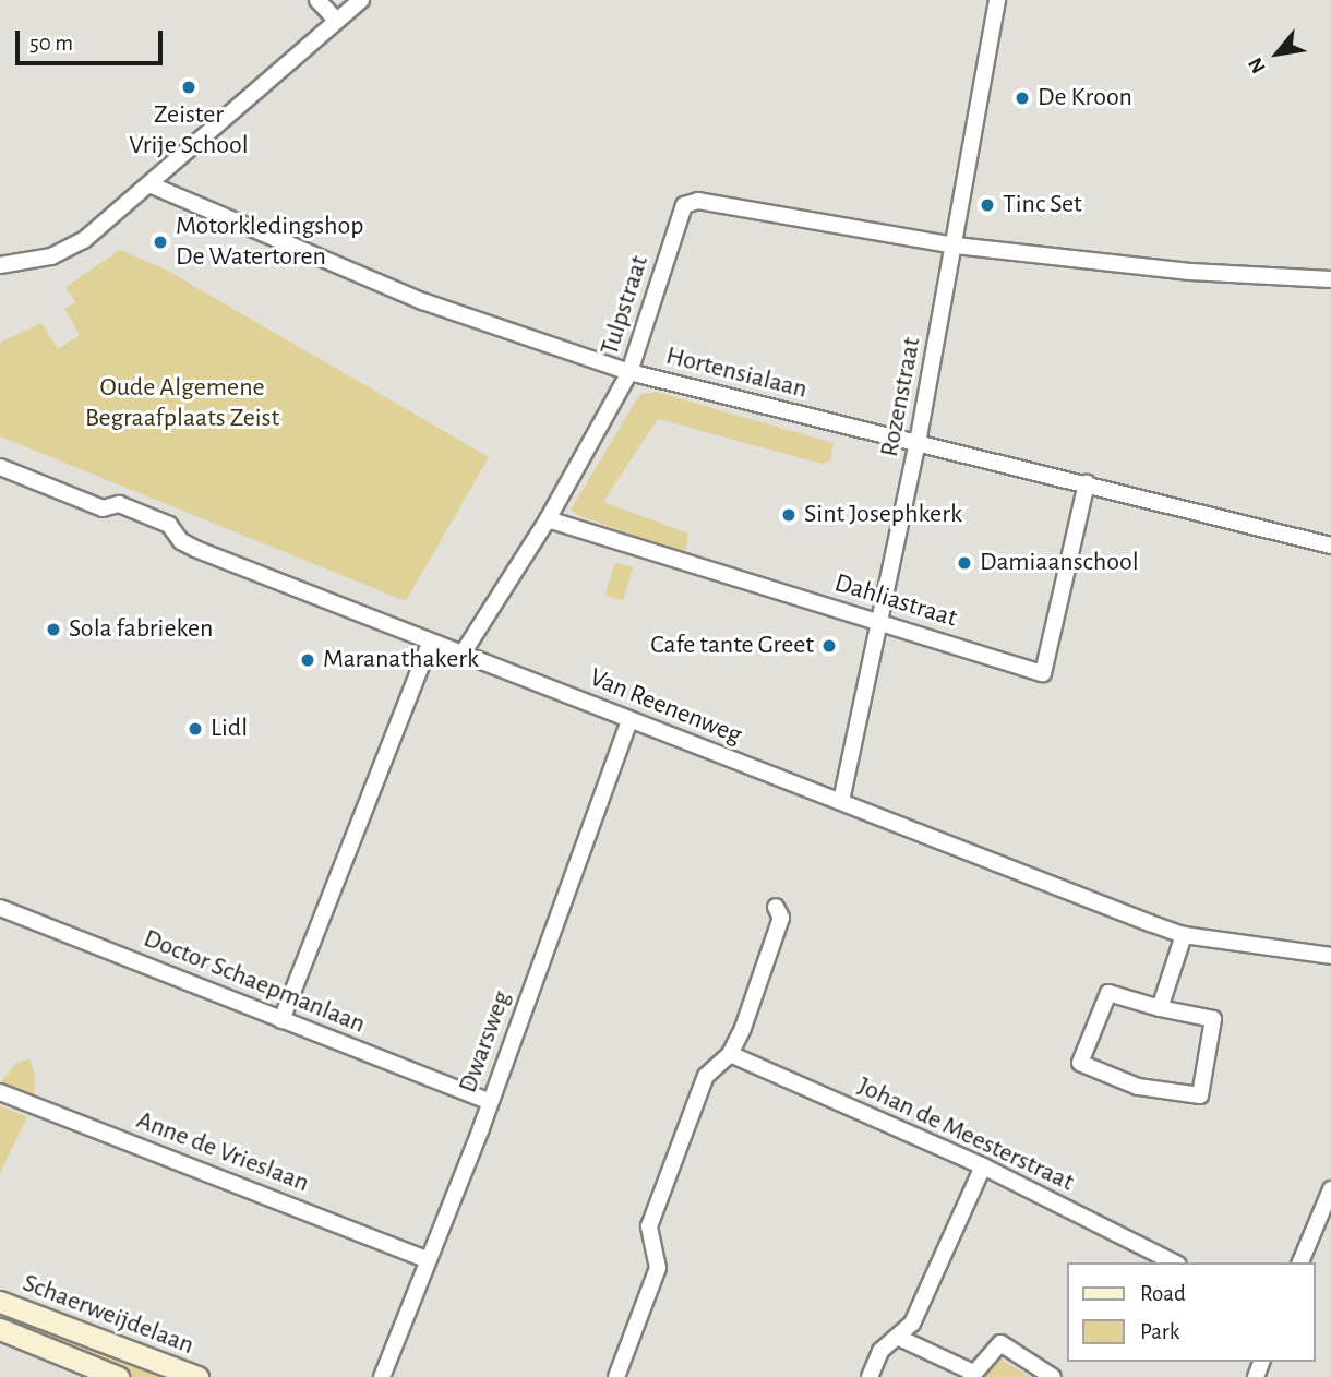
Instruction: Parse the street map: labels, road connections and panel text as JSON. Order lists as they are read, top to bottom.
{
  "streets": {
    "street": [
      "Tulpstraat",
      "Hortensialaan",
      "Rozenstraat",
      "Dahliastraat",
      "Van Reenenweg",
      "Doctor Schaepmanlaan",
      "Dwarsweg",
      "Johan de Meesterstraat",
      "Anne de Vrieslaan",
      "Schaerweijdelaan"
    ]
  },
  "crossings": [
    ["Tulpstraat", "Hortensialaan"],
    ["Tulpstraat", "Rozenstraat"],
    ["Tulpstraat", "Dahliastraat"],
    ["Tulpstraat", "Van Reenenweg"],
    ["Hortensialaan", "Rozenstraat"],
    ["Hortensialaan", "Dahliastraat"],
    ["Rozenstraat", "Dahliastraat"],
    ["Rozenstraat", "Van Reenenweg"],
    ["Van Reenenweg", "Dwarsweg"],
    ["Doctor Schaepmanlaan", "Dwarsweg"],
    ["Dwarsweg", "Anne de Vrieslaan"]
  ],
  "parks": ["Oude Algemene Begraafplaats Zeist"],
  "places": [
    "Zeister Vrije School",
    "De Kroon",
    "Tinc Set",
    "Motorkledingshop De Watertoren",
    "Sint Josephkerk",
    "Damiaanschool",
    "Sola fabrieken",
    "Cafe tante Greet",
    "Maranathakerk",
    "Lidl"
  ],
  "legend": ["Road", "Park"],
  "scale_bar": "50 m",
  "north": "bottom left"
}
